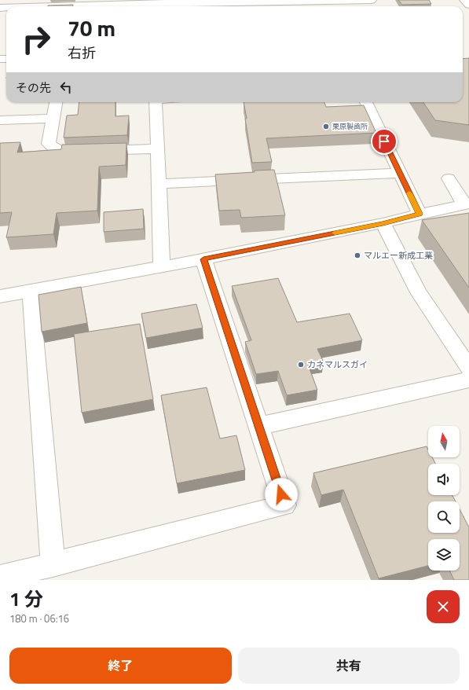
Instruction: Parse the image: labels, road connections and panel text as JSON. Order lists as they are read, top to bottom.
{
  "places": ["栗原製凾所", "マルエー新成工業", "カネマルスガイ"],
  "north": "top",
  "page": {
    "turn": ["70 m", "右折"],
    "then": "その先",
    "heading": ["1 分", "180 m · 06:16"],
    "buttons": ["終了", "共有"]
  }
}
